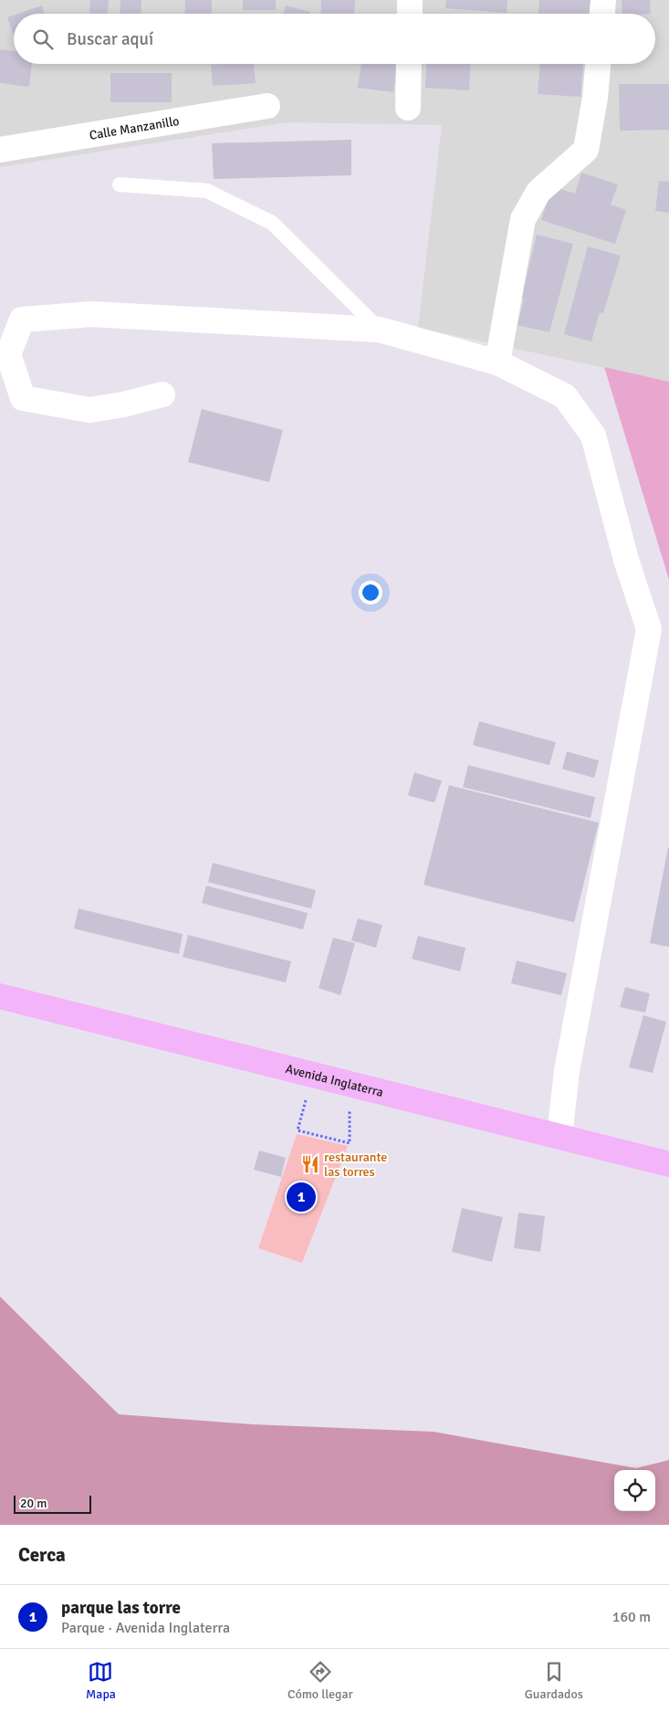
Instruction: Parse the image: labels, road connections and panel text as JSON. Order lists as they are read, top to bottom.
{
  "streets": {
    "main road": ["Avenida Inglaterra"],
    "street": ["Calle Manzanillo"]
  },
  "places": {
    "restaurant": ["restaurante las torres"]
  },
  "scale_bar": "20 m",
  "page": {
    "search": "Buscar aquí",
    "pins": "1",
    "scale": "20 m",
    "heading": "Cerca",
    "list": [
      {
        "mark": "1",
        "name": "parque las torre",
        "note": "Parque · Avenida Inglaterra",
        "value": "160 m"
      }
    ],
    "nav": ["Mapa", "Cómo llegar", "Guardados"]
  }
}
